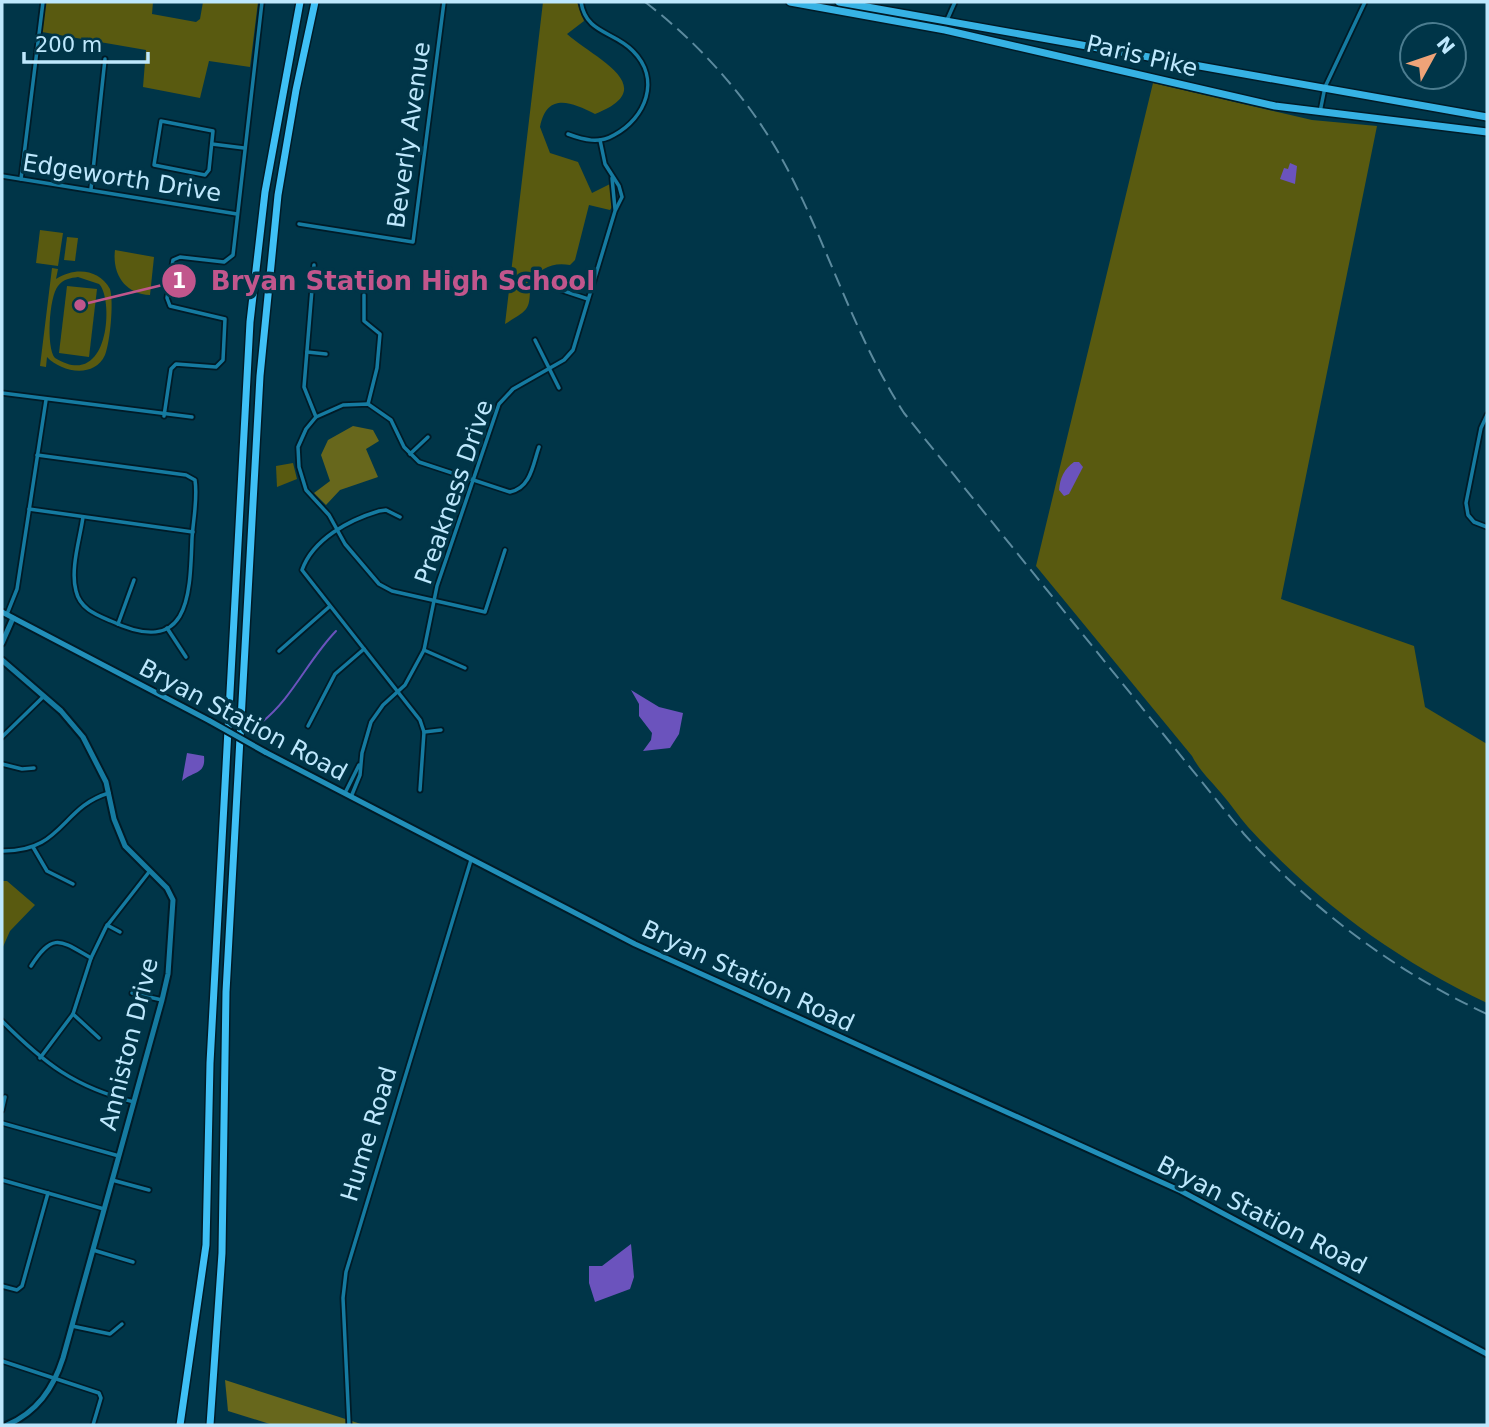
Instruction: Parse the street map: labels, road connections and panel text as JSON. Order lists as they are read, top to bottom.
{
  "streets": {
    "highway": ["Paris Pike"],
    "main road": ["Bryan Station Road"],
    "street": [
      "Beverly Avenue",
      "Edgeworth Drive",
      "Preakness Drive",
      "Anniston Drive",
      "Hume Road"
    ]
  },
  "crossings": [
    ["Preakness Drive", "Bryan Station Road"],
    ["Bryan Station Road", "Hume Road"]
  ],
  "places": ["Bryan Station High School"],
  "scale_bar": "200 m",
  "north": "top right"
}
